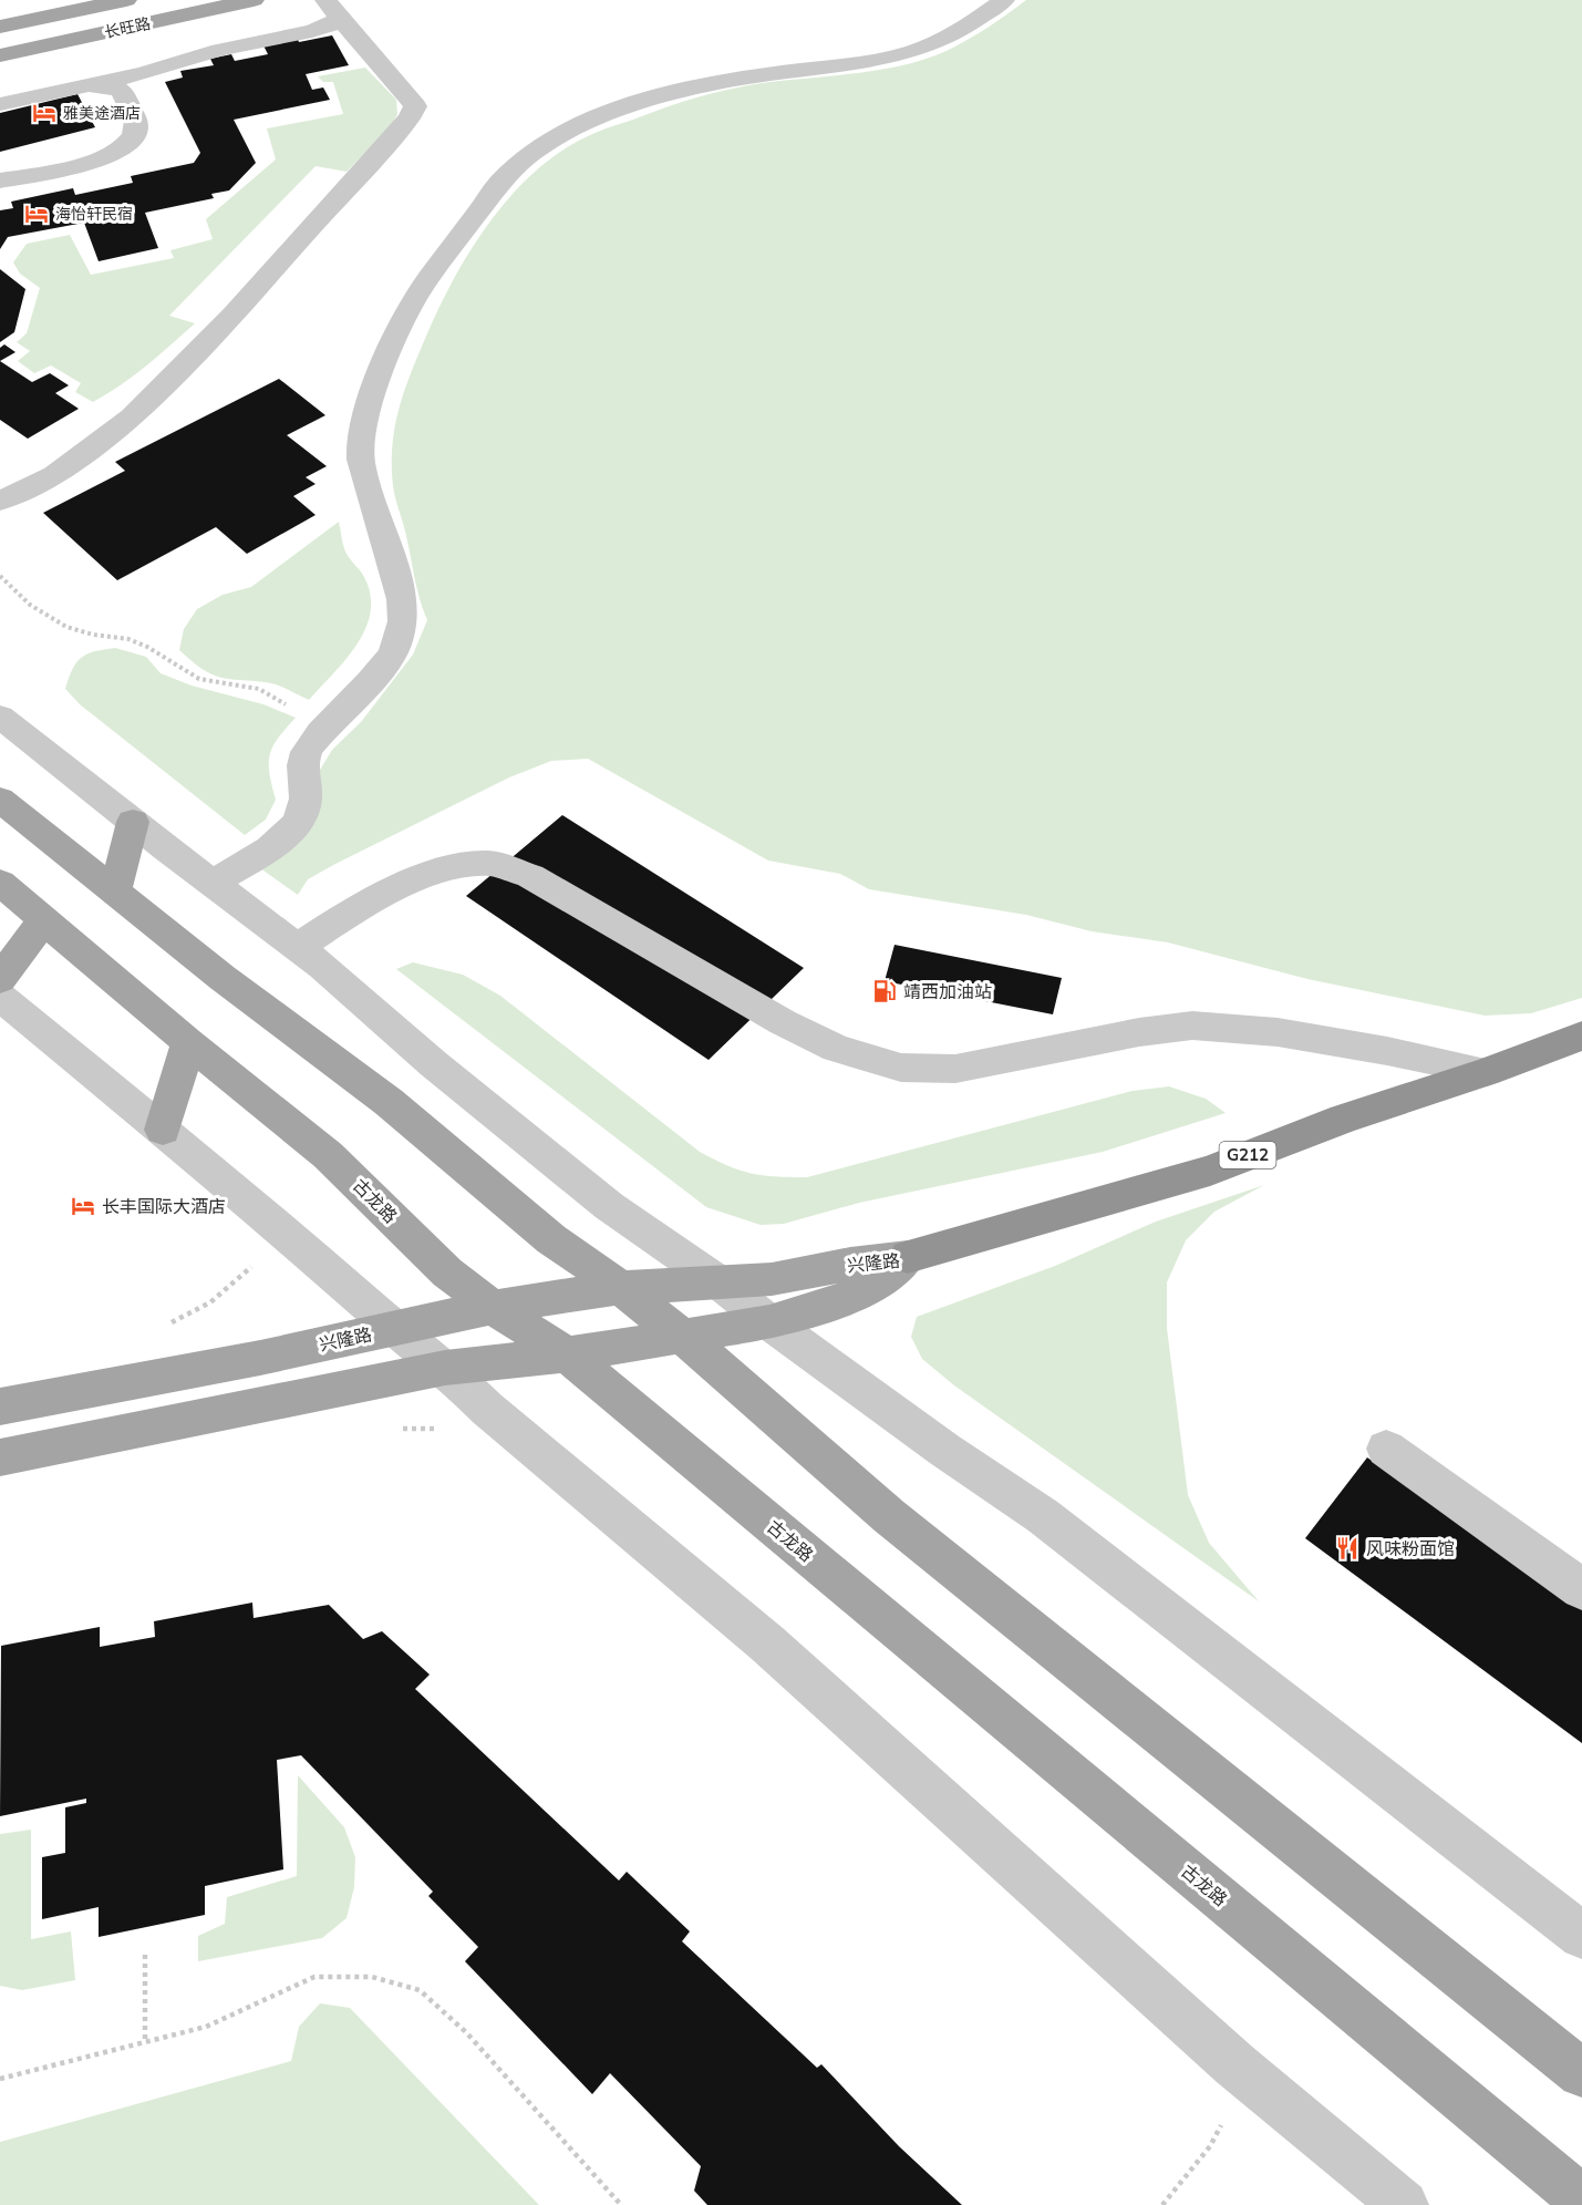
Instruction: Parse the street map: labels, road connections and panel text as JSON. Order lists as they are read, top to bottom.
{
  "streets": {
    "highway": ["G212"],
    "main road": ["长旺路", "古龙路", "兴隆路"]
  },
  "crossings": [
    ["G212", "兴隆路"],
    ["古龙路", "兴隆路"]
  ],
  "places": {
    "hotel": ["雅美途酒店", "海怡轩民宿", "长丰国际大酒店"],
    "fuel station": ["靖西加油站"],
    "restaurant": ["风味粉面馆"]
  }
}
